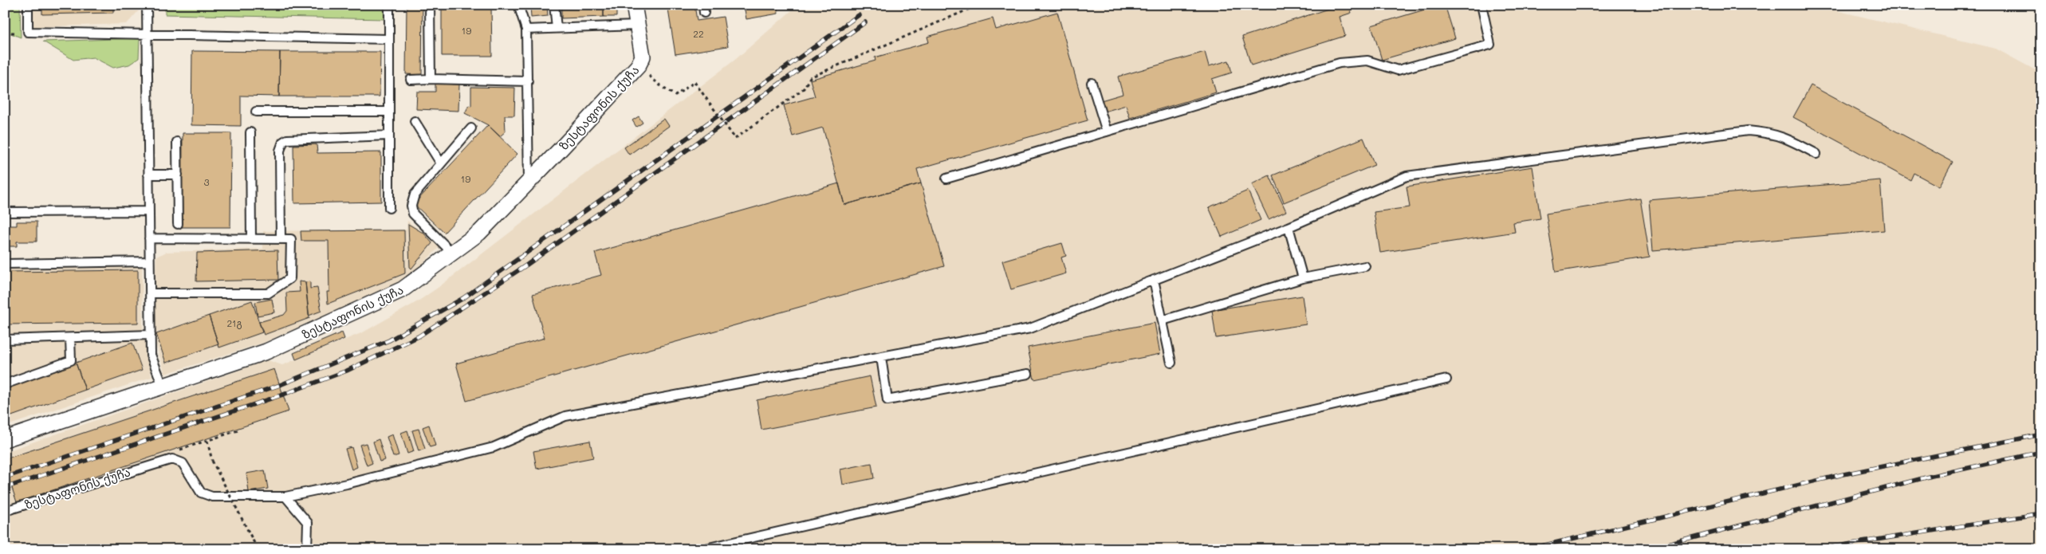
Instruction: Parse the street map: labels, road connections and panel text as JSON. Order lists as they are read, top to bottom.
{
  "streets": {
    "street": ["ზესტაფონის ქუჩა"]
  },
  "house_numbers": [
    "19",
    "22",
    "19",
    "3",
    "21გ"
  ]
}
